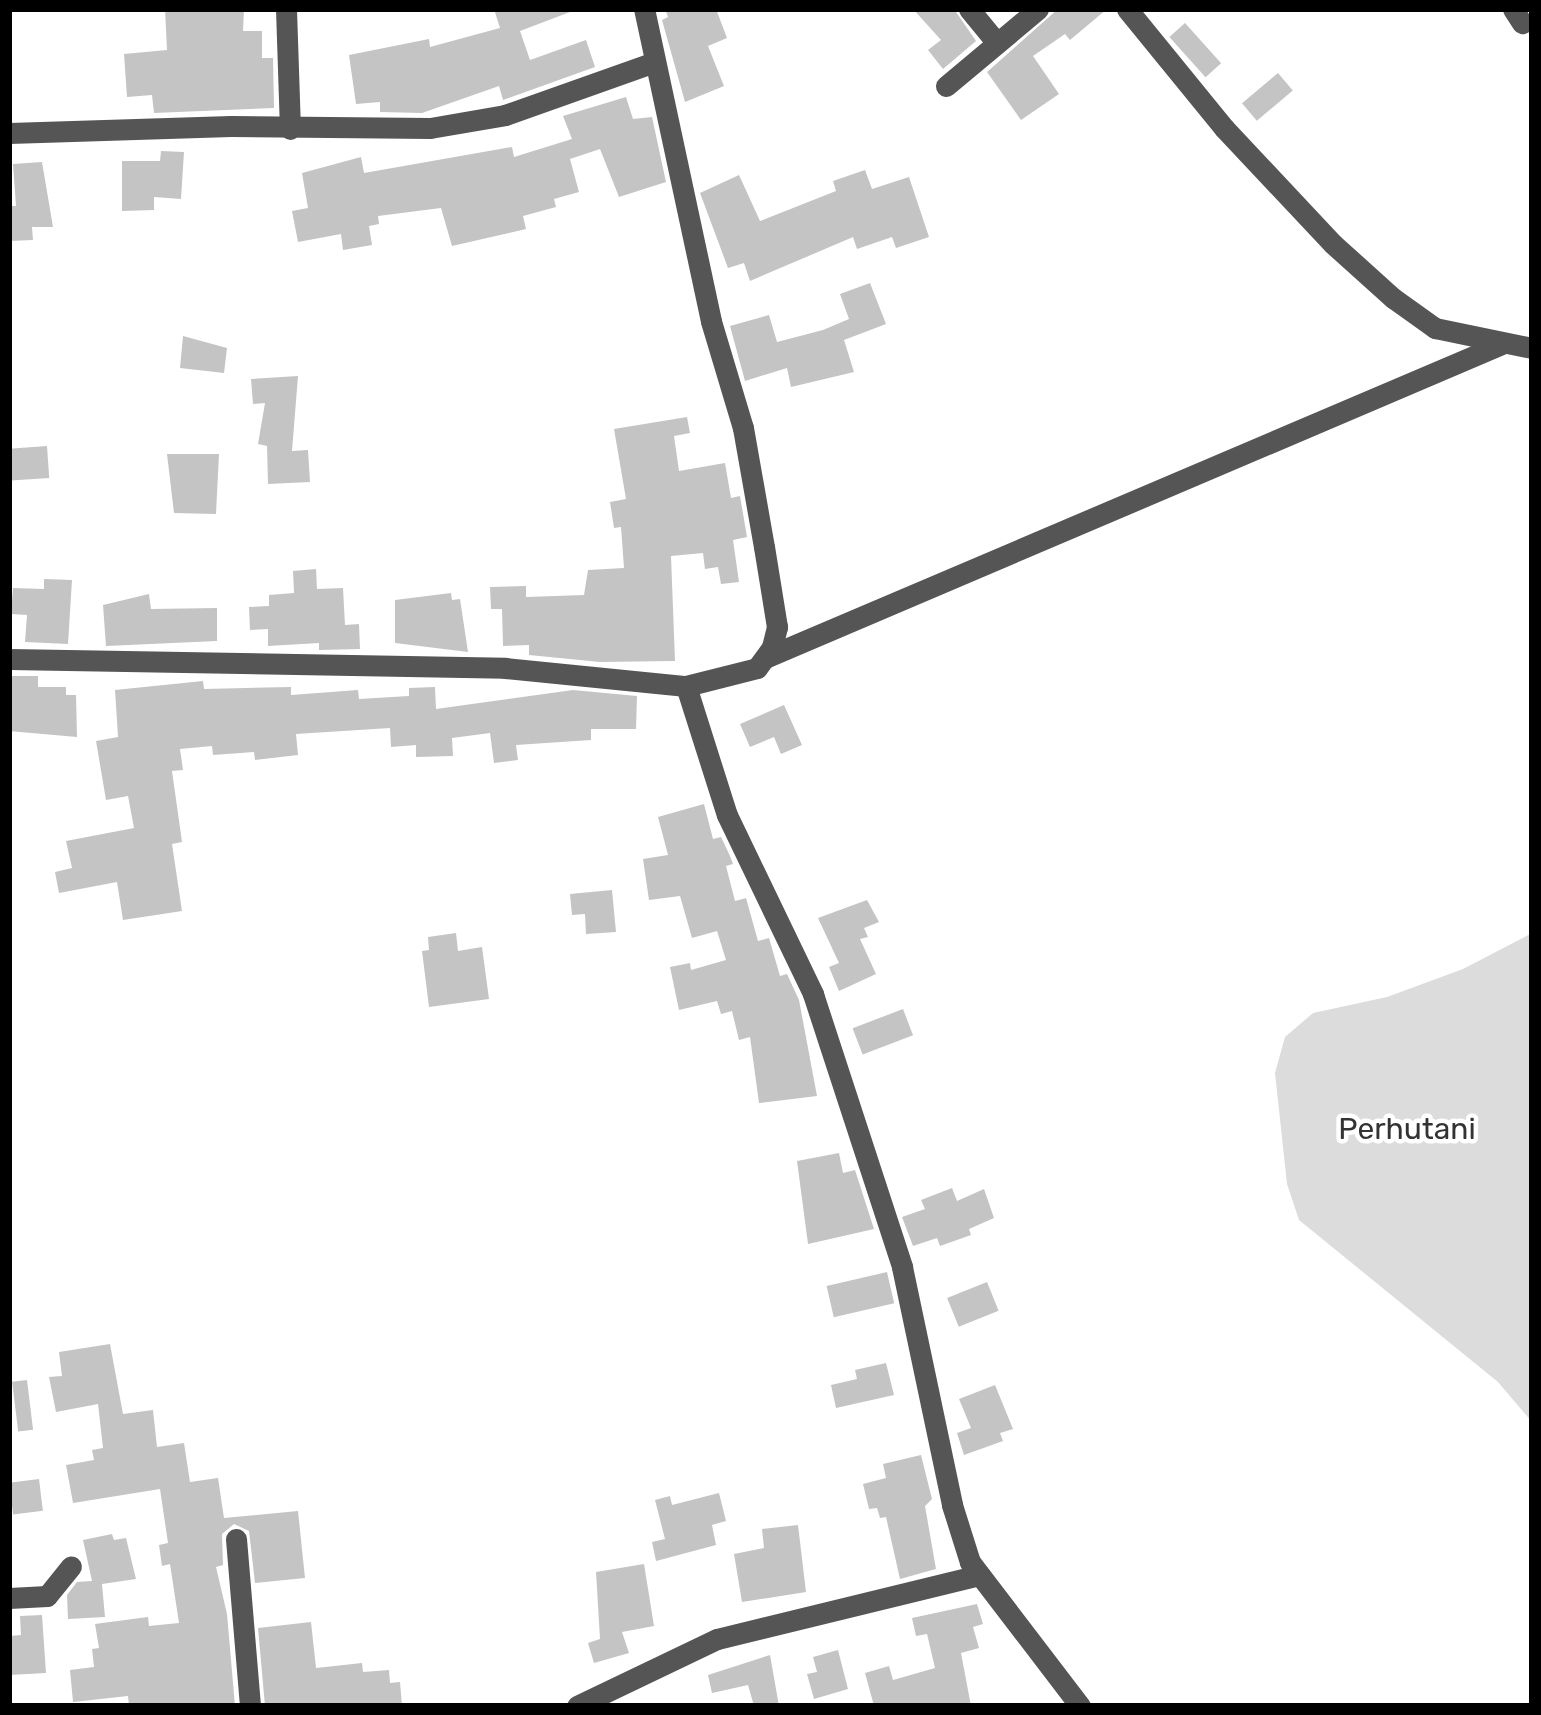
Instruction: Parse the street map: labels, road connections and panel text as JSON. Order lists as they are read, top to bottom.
{
  "parks": ["Perhutani"]
}
